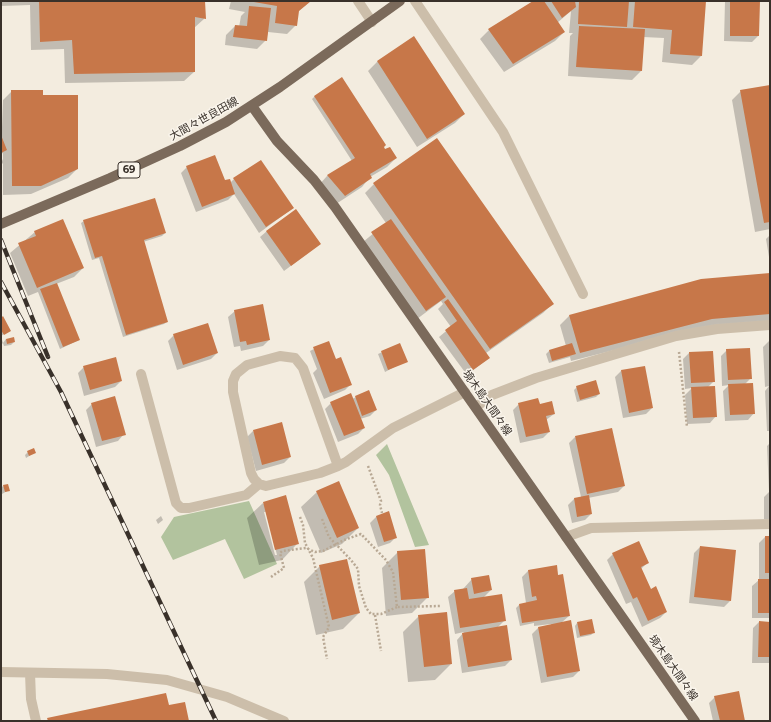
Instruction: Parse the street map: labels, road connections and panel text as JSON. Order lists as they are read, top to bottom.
{
  "streets": {
    "main road": ["大間々世良田線", "69", "境木島大間々線"]
  },
  "crossings": [
    ["大間々世良田線", "境木島大間々線"]
  ]
}
